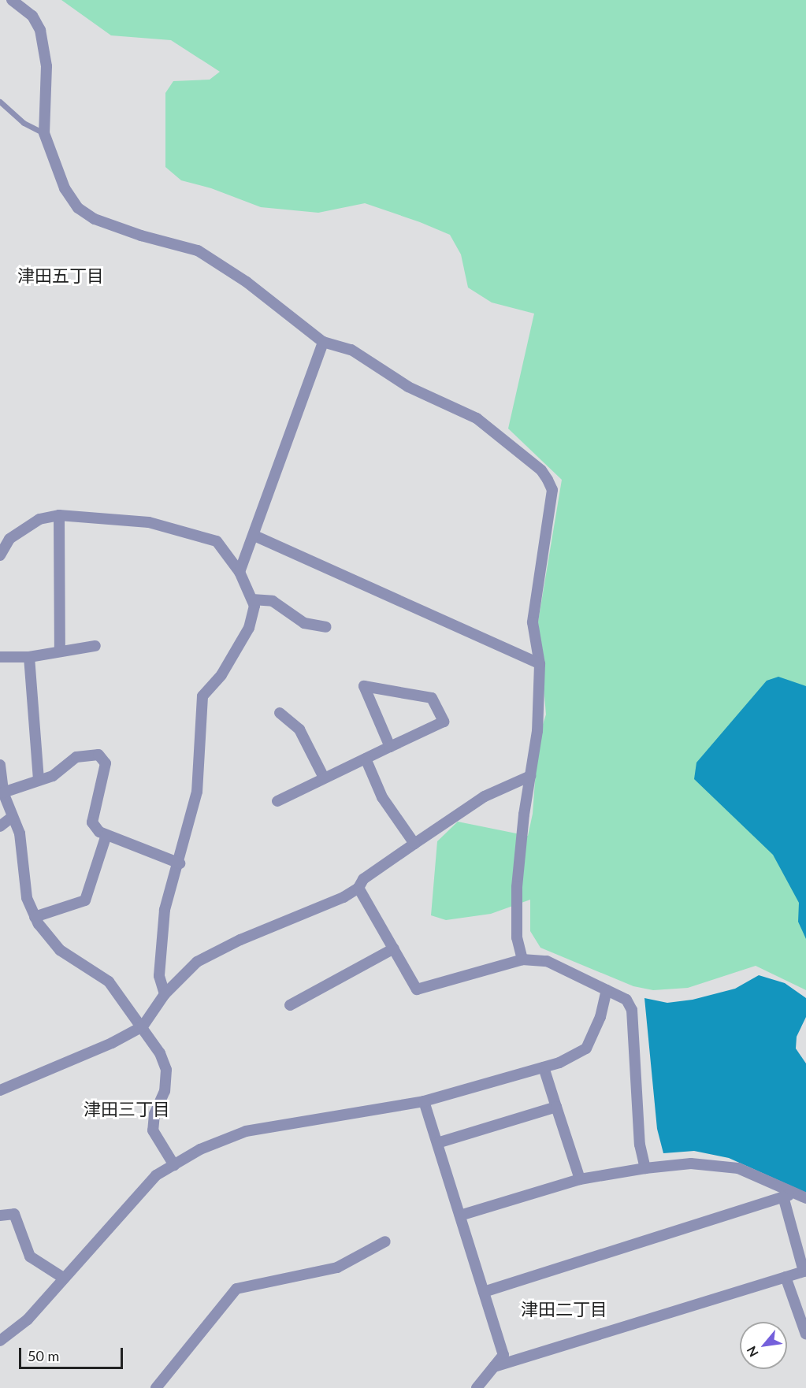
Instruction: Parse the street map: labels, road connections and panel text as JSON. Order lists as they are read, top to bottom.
{
  "districts": ["津田五丁目", "津田三丁目", "津田二丁目"],
  "scale_bar": "50 m",
  "north": "bottom left"
}
